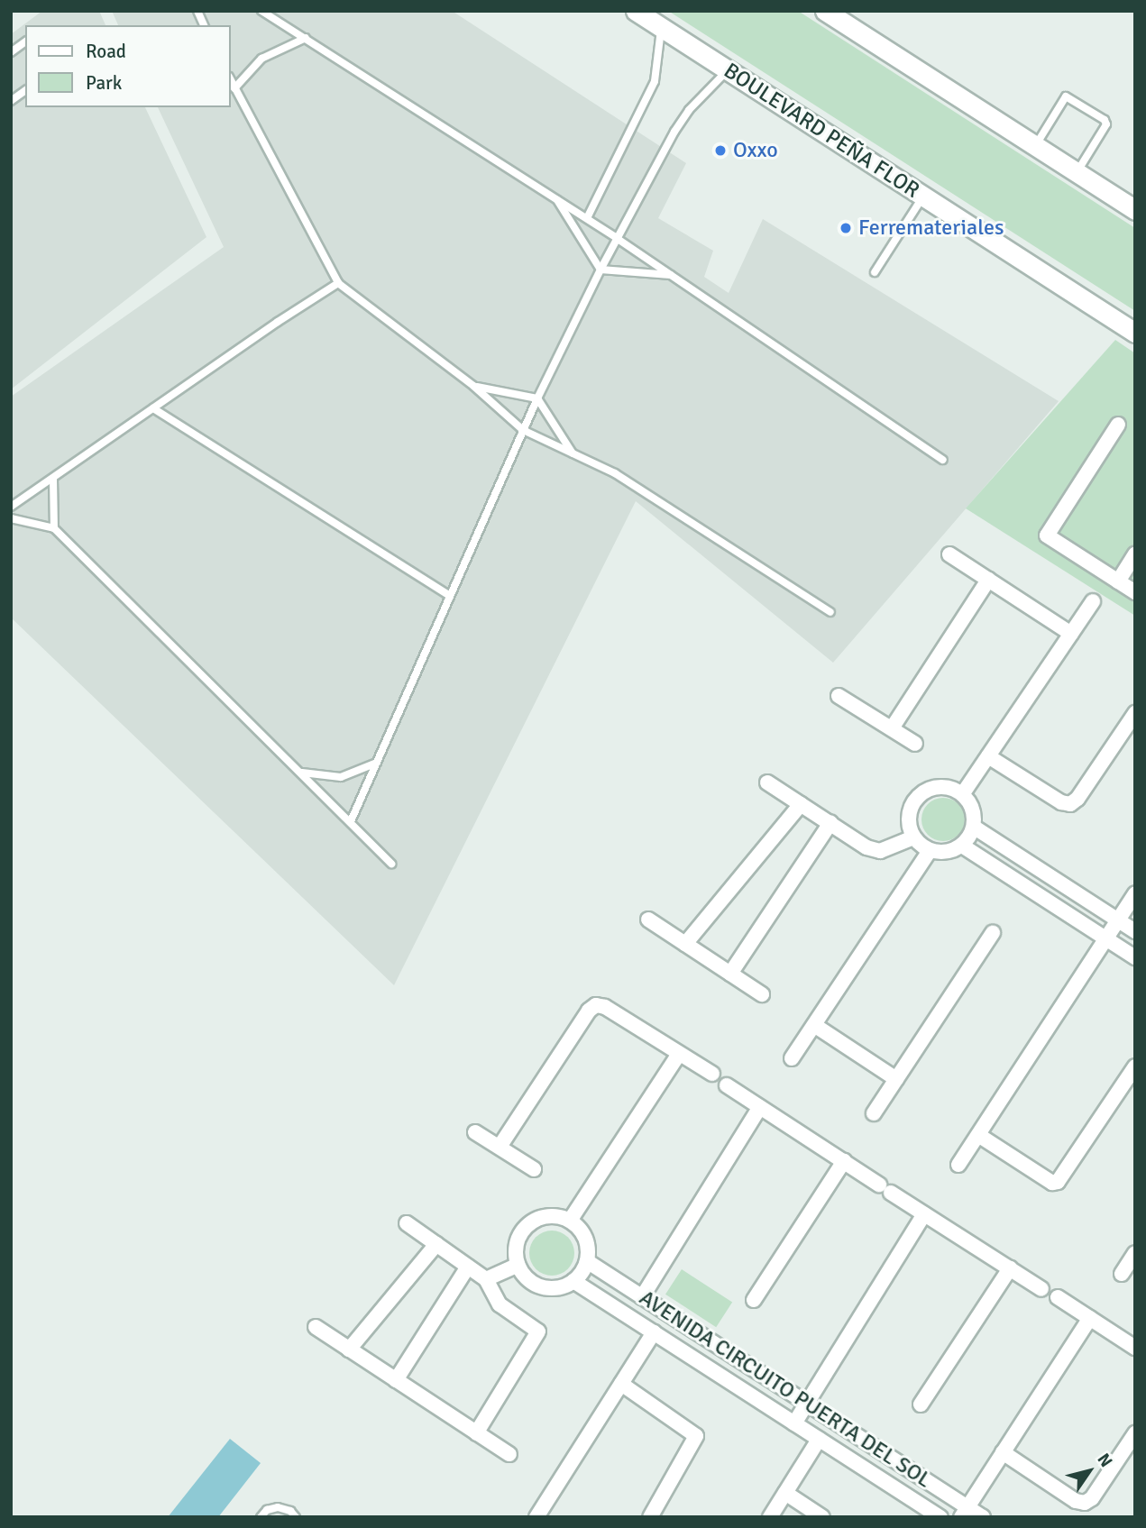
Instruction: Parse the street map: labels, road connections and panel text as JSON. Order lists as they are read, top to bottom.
{
  "streets": {
    "main road": ["BOULEVARD PEÑA FLOR"],
    "street": ["AVENIDA CIRCUITO PUERTA DEL SOL"]
  },
  "places": ["Oxxo", "Ferremateriales"],
  "legend": ["Road", "Park"],
  "north": "top right"
}
